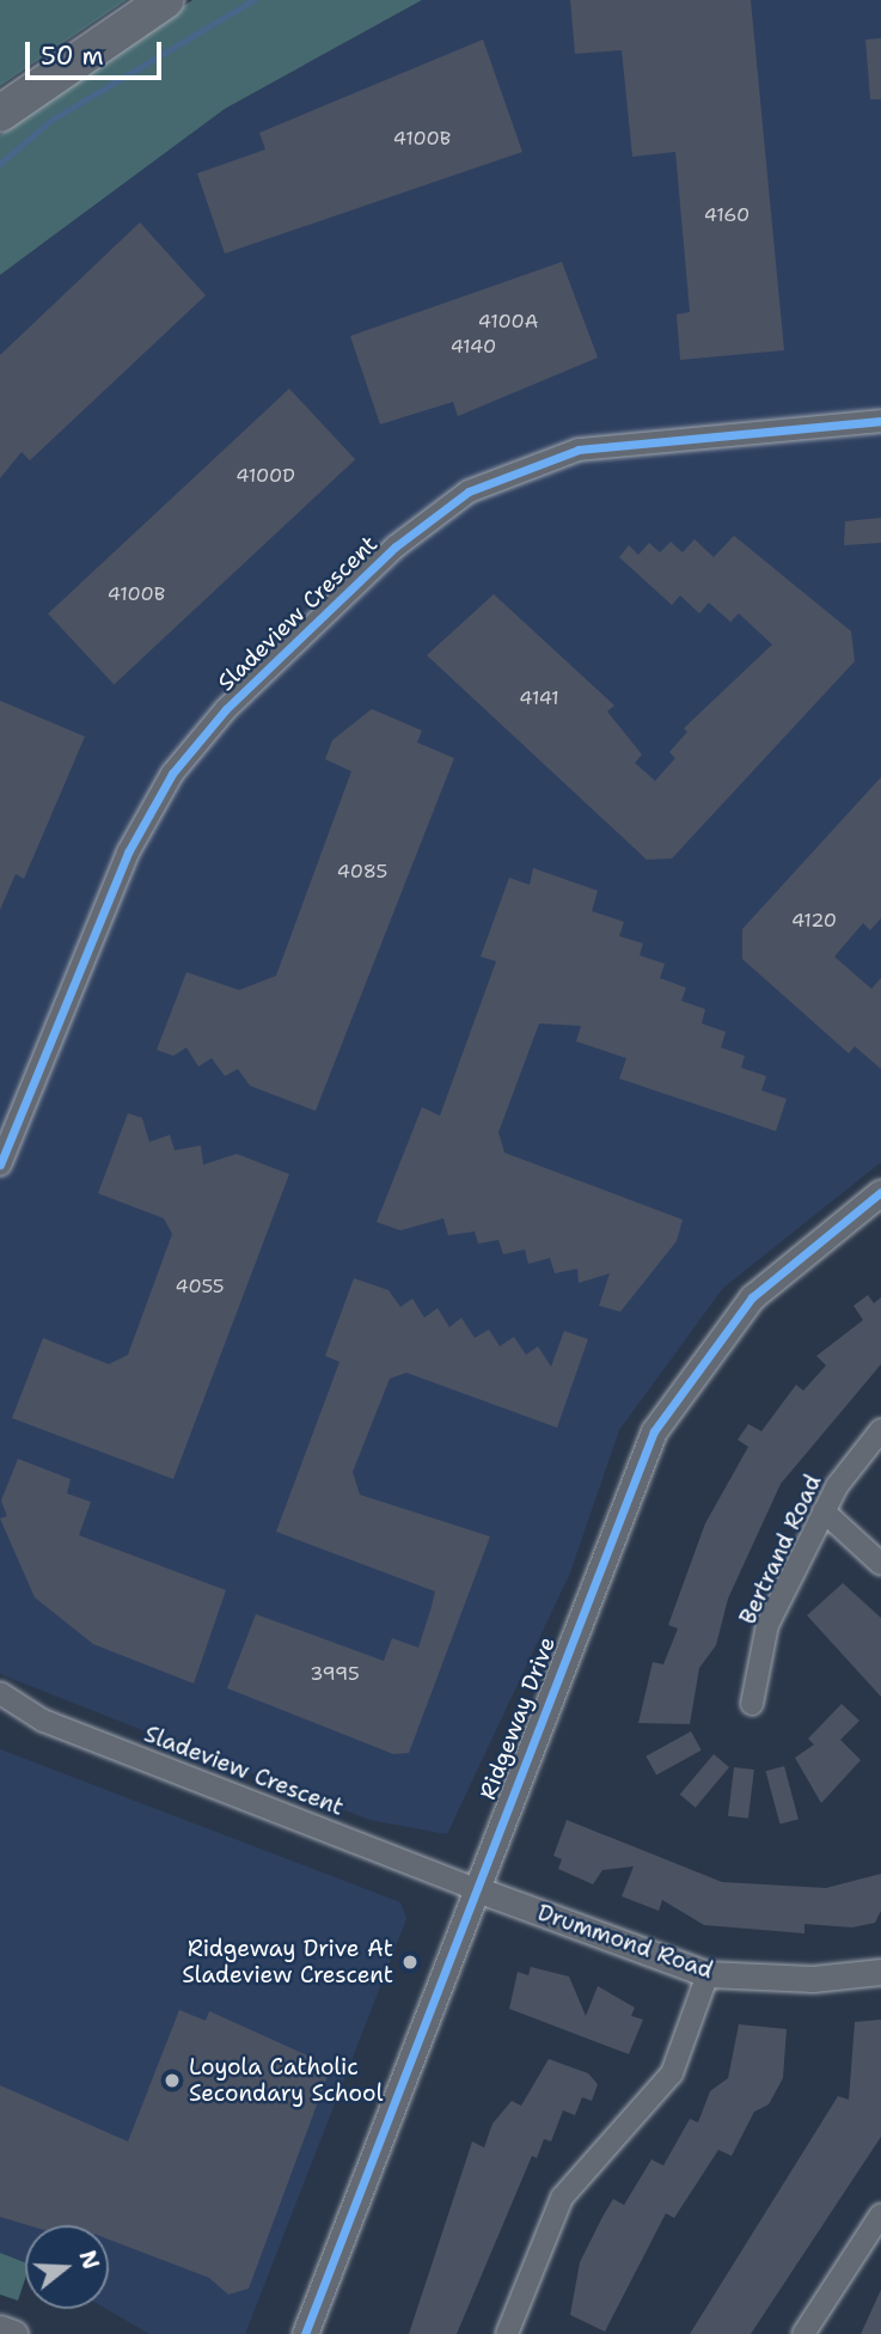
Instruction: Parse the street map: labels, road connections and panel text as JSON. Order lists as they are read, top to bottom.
{
  "streets": {
    "street": [
      "Sladeview Crescent",
      "Bertrand Road",
      "Ridgeway Drive",
      "Drummond Road"
    ]
  },
  "crossings": [
    ["Sladeview Crescent", "Ridgeway Drive"],
    ["Sladeview Crescent", "Drummond Road"],
    ["Ridgeway Drive", "Drummond Road"]
  ],
  "places": ["Ridgeway Drive At Sladeview Crescent", "Loyola Catholic Secondary School"],
  "house_numbers": [
    "4100B",
    "4160",
    "4100A",
    "4140",
    "4100D",
    "4100B",
    "4141",
    "4085",
    "4120",
    "4055",
    "3995"
  ],
  "scale_bar": "50 m",
  "north": "right"
}
